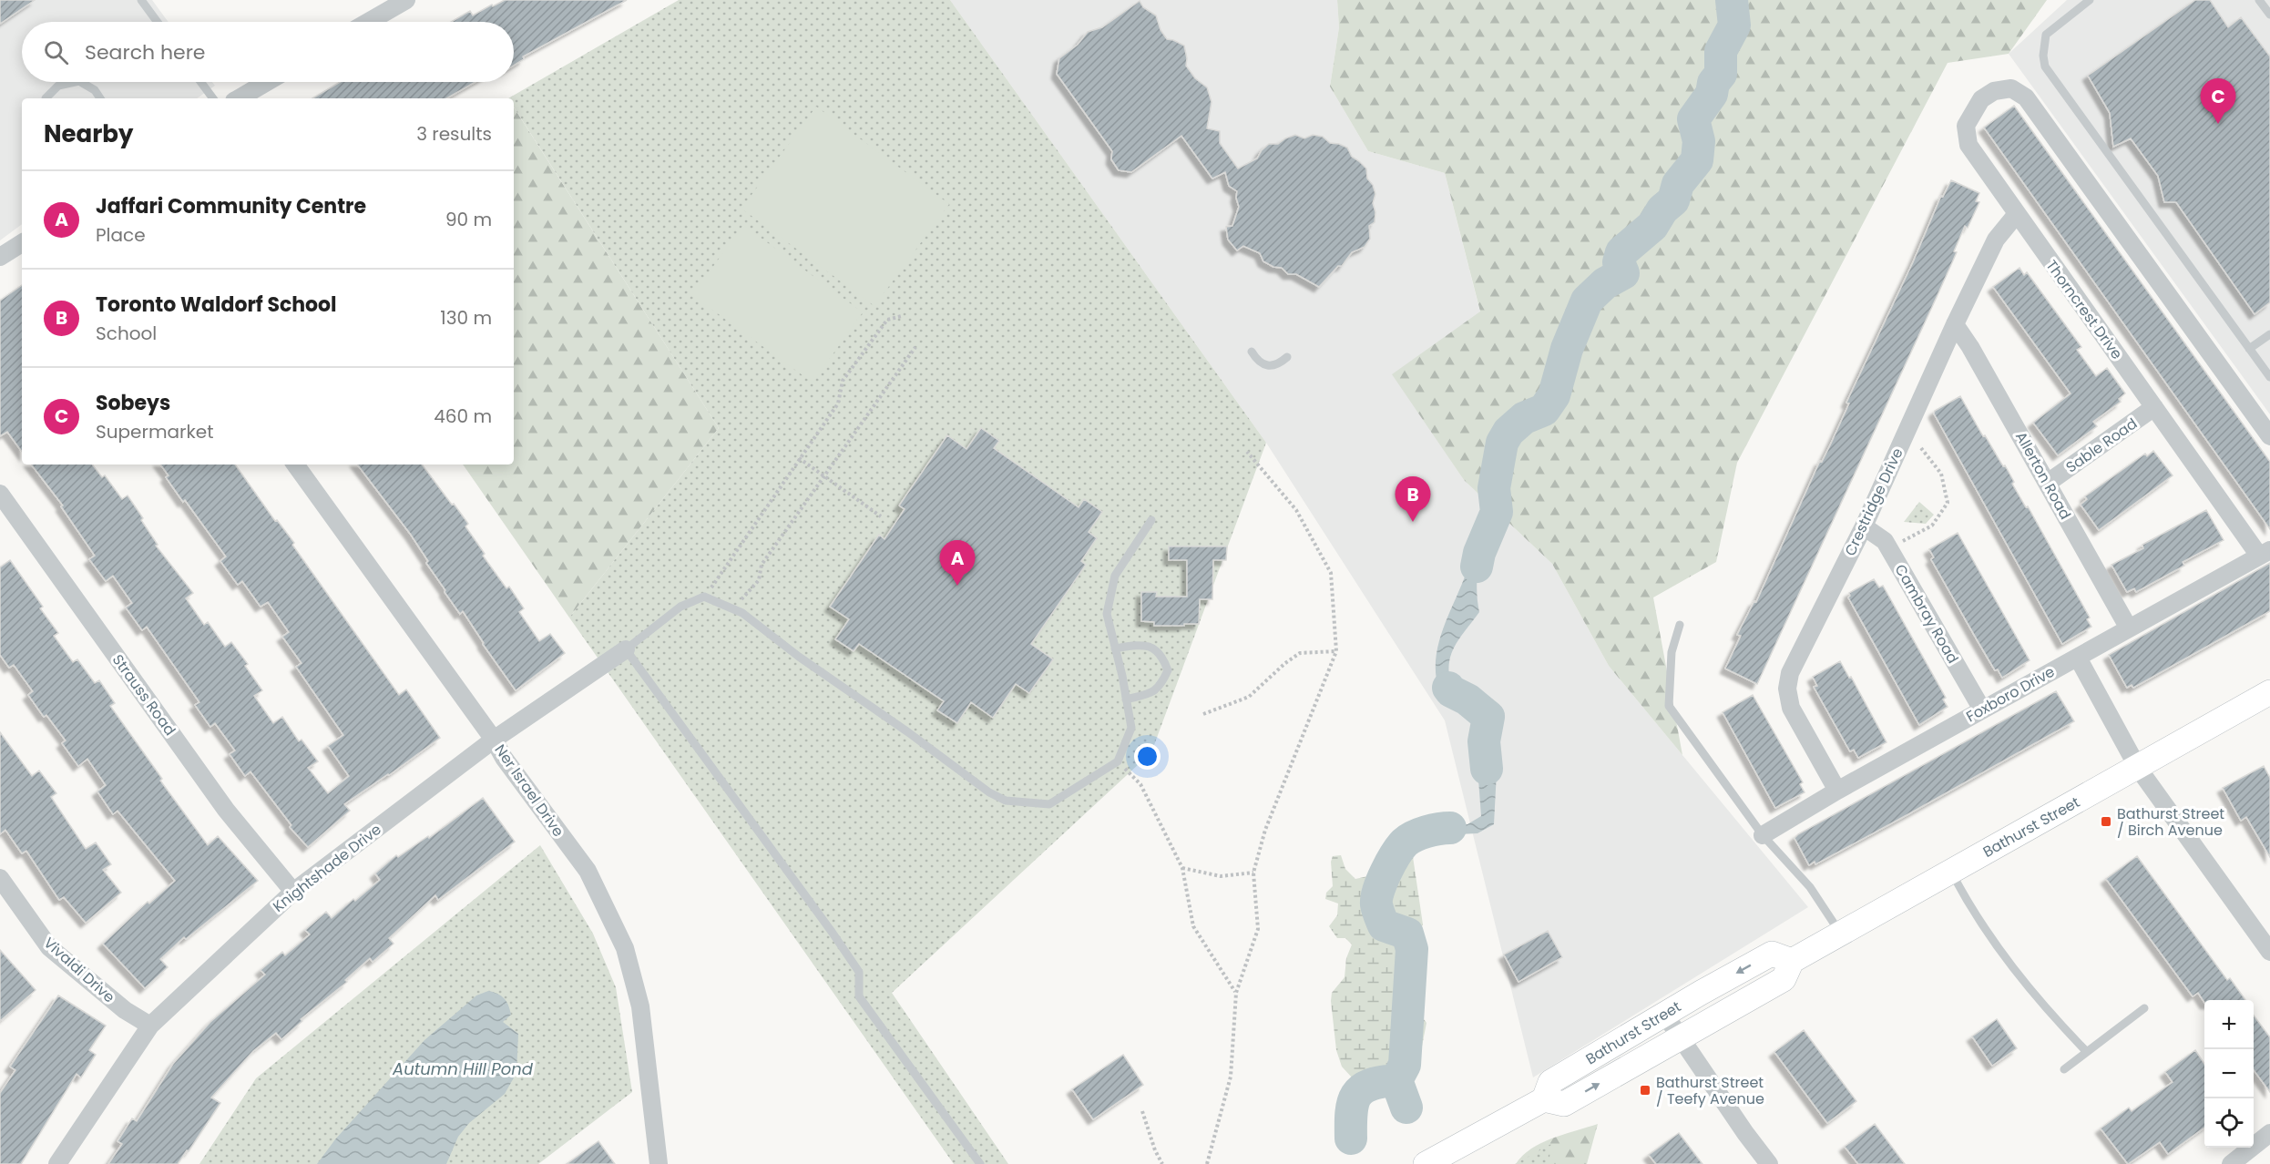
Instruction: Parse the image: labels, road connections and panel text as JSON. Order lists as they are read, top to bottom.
{
  "streets": {
    "main road": ["Bathurst Street"],
    "street": [
      "Thorncrest Drive",
      "Sable Road",
      "Allerton Road",
      "Crestridge Drive",
      "Cambray Road",
      "Foxboro Drive",
      "Strauss Road",
      "Ner Israel Drive",
      "Knightshade Drive",
      "Vivaldi Drive"
    ]
  },
  "crossings": [
    ["Thorncrest Drive", "Sable Road"],
    ["Thorncrest Drive", "Crestridge Drive"],
    ["Thorncrest Drive", "Foxboro Drive"],
    ["Sable Road", "Allerton Road"],
    ["Allerton Road", "Crestridge Drive"],
    ["Allerton Road", "Foxboro Drive"],
    ["Crestridge Drive", "Cambray Road"],
    ["Crestridge Drive", "Foxboro Drive"],
    ["Cambray Road", "Foxboro Drive"],
    ["Strauss Road", "Knightshade Drive"],
    ["Ner Israel Drive", "Knightshade Drive"],
    ["Knightshade Drive", "Vivaldi Drive"]
  ],
  "water": ["Autumn Hill Pond"],
  "places": {
    "transit": ["Bathurst Street / Birch Avenue", "Bathurst Street / Teefy Avenue"]
  },
  "page": {
    "search": "Search here",
    "pins": ["C", "B", "A"],
    "heading": ["Nearby", "3 results"],
    "list": [
      {
        "mark": "A",
        "name": "Jaffari Community Centre",
        "note": "Place",
        "value": "90 m"
      },
      {
        "mark": "B",
        "name": "Toronto Waldorf School",
        "note": "School",
        "value": "130 m"
      },
      {
        "mark": "C",
        "name": "Sobeys",
        "note": "Supermarket",
        "value": "460 m"
      }
    ],
    "map_buttons": ["+", "−"]
  }
}
